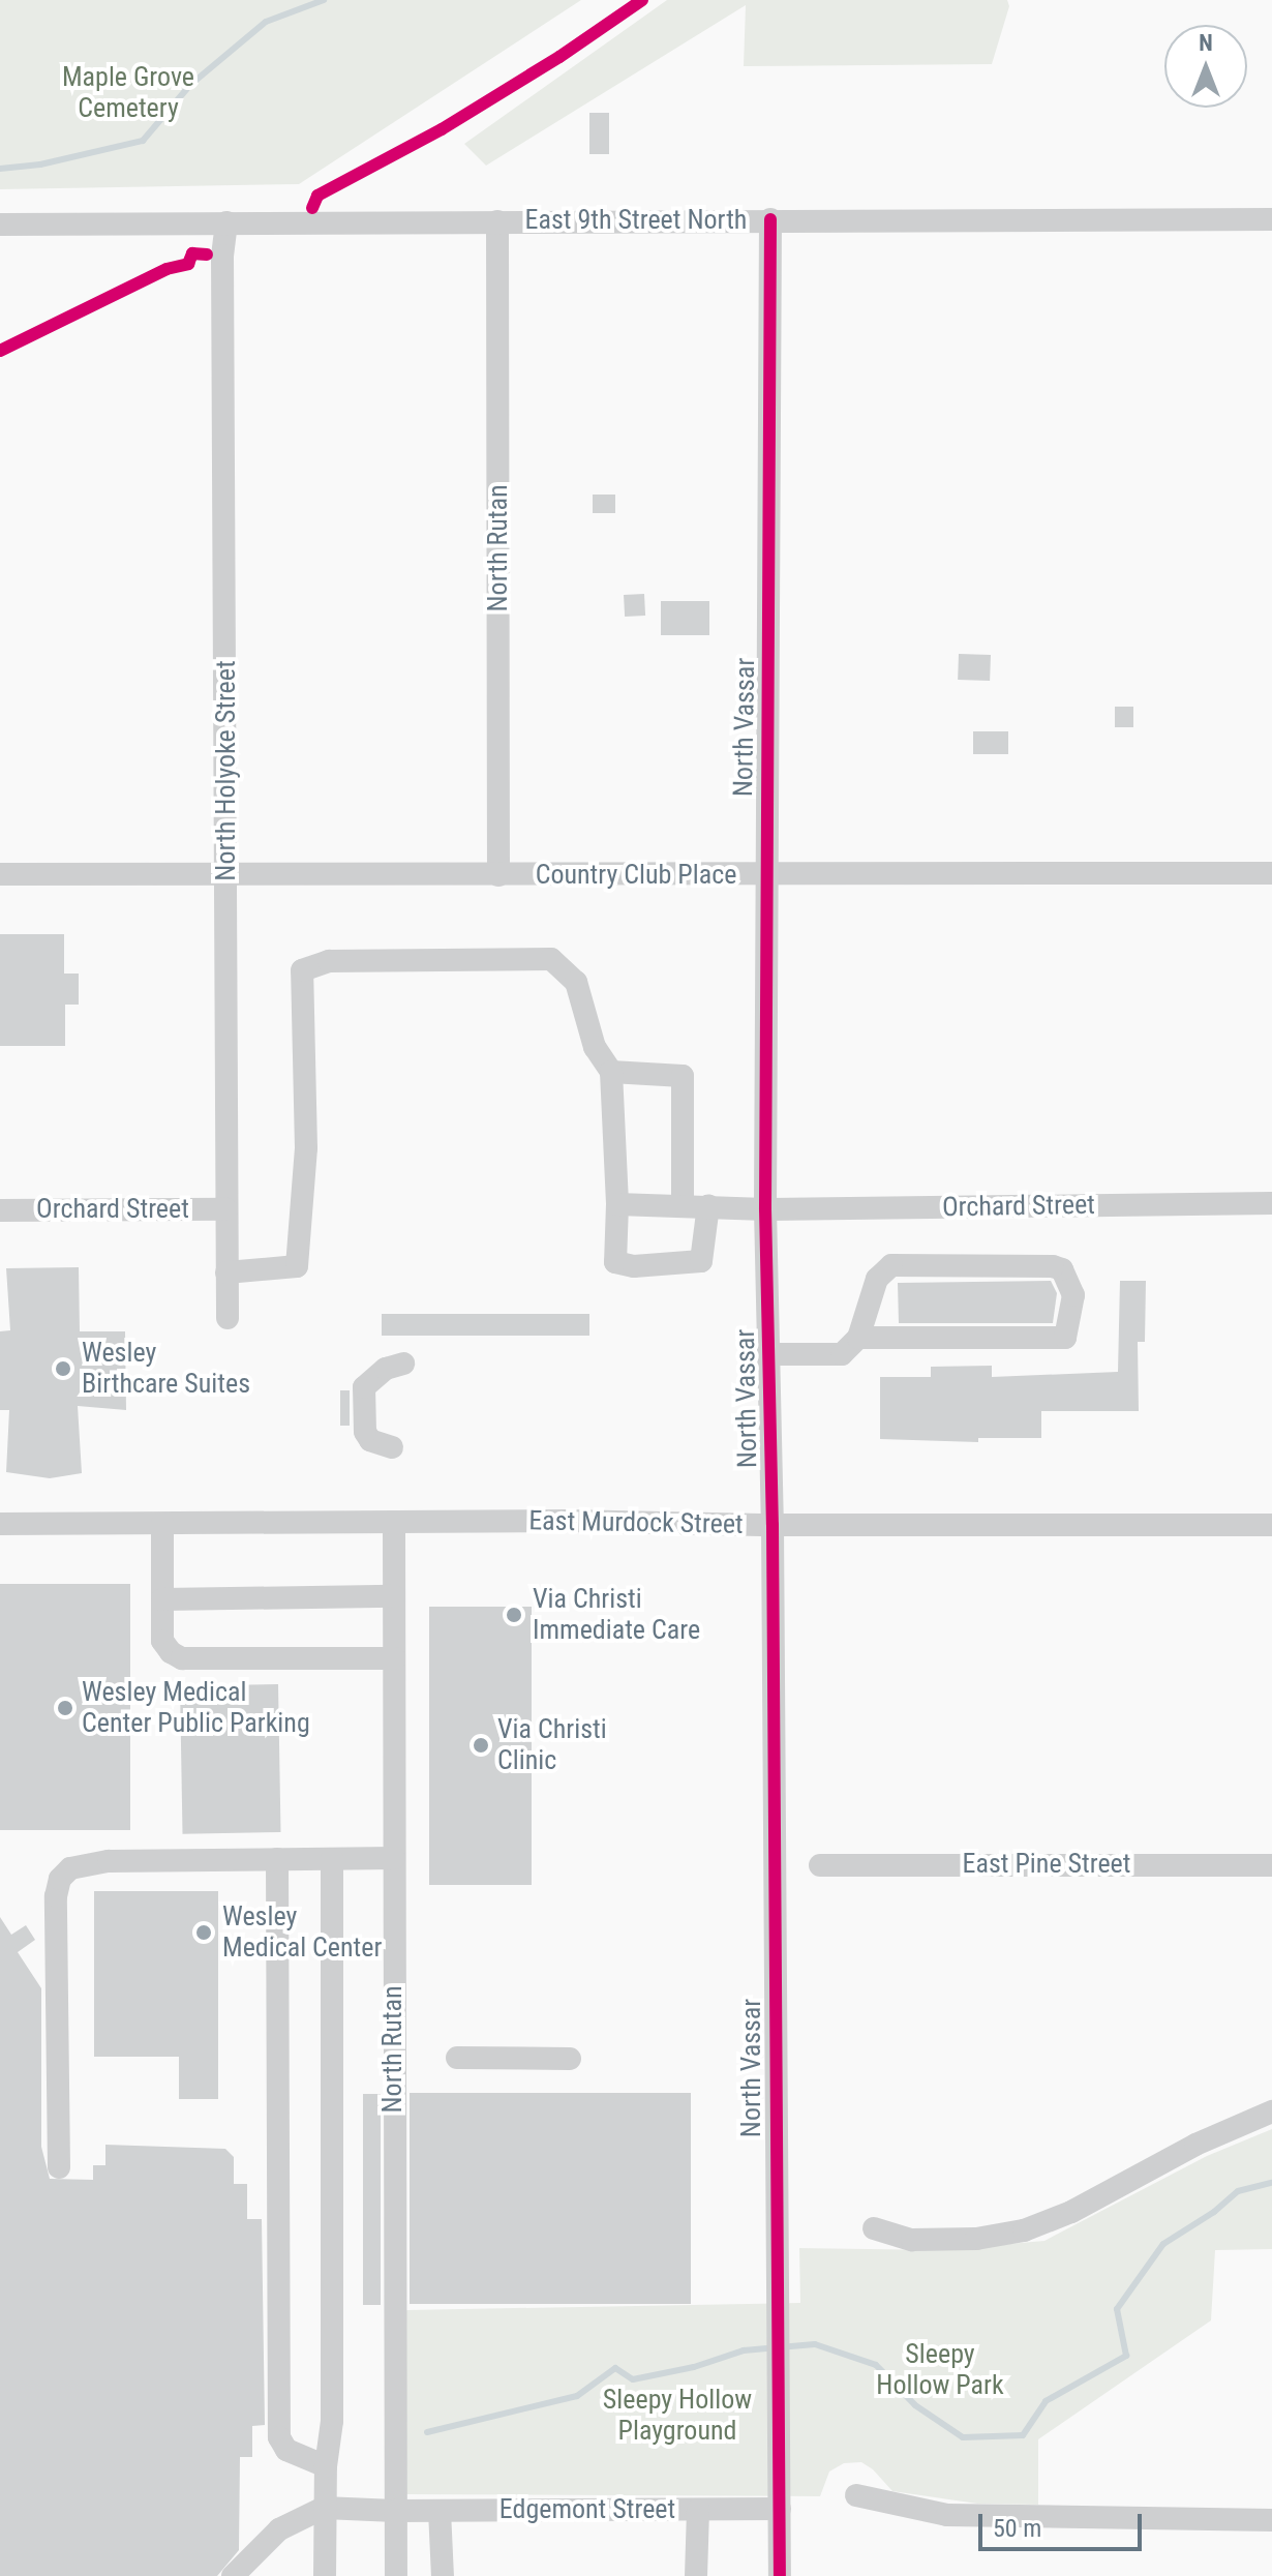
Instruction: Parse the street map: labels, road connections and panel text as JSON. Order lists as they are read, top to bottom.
{
  "streets": {
    "street": [
      "East 9th Street North",
      "North Rutan",
      "North Vassar",
      "North Holyoke Street",
      "Country Club Place",
      "Orchard Street",
      "East Murdock Street",
      "East Pine Street",
      "Edgemont Street"
    ]
  },
  "crossings": [
    ["East 9th Street North", "North Rutan"],
    ["East 9th Street North", "North Vassar"],
    ["East 9th Street North", "North Holyoke Street"],
    ["North Rutan", "Country Club Place"],
    ["North Rutan", "East Murdock Street"],
    ["North Rutan", "Edgemont Street"],
    ["North Vassar", "Country Club Place"],
    ["North Vassar", "Orchard Street"],
    ["North Vassar", "East Murdock Street"],
    ["North Vassar", "Edgemont Street"],
    ["North Holyoke Street", "Country Club Place"],
    ["North Holyoke Street", "Orchard Street"]
  ],
  "parks": ["Maple Grove Cemetery", "Sleepy Hollow Park", "Sleepy Hollow Playground"],
  "places": [
    "Wesley Birthcare Suites",
    "Via Christi Immediate Care",
    "Wesley Medical Center Public Parking",
    "Via Christi Clinic",
    "Wesley Medical Center"
  ],
  "scale_bar": "50 m",
  "north": "top"
}
